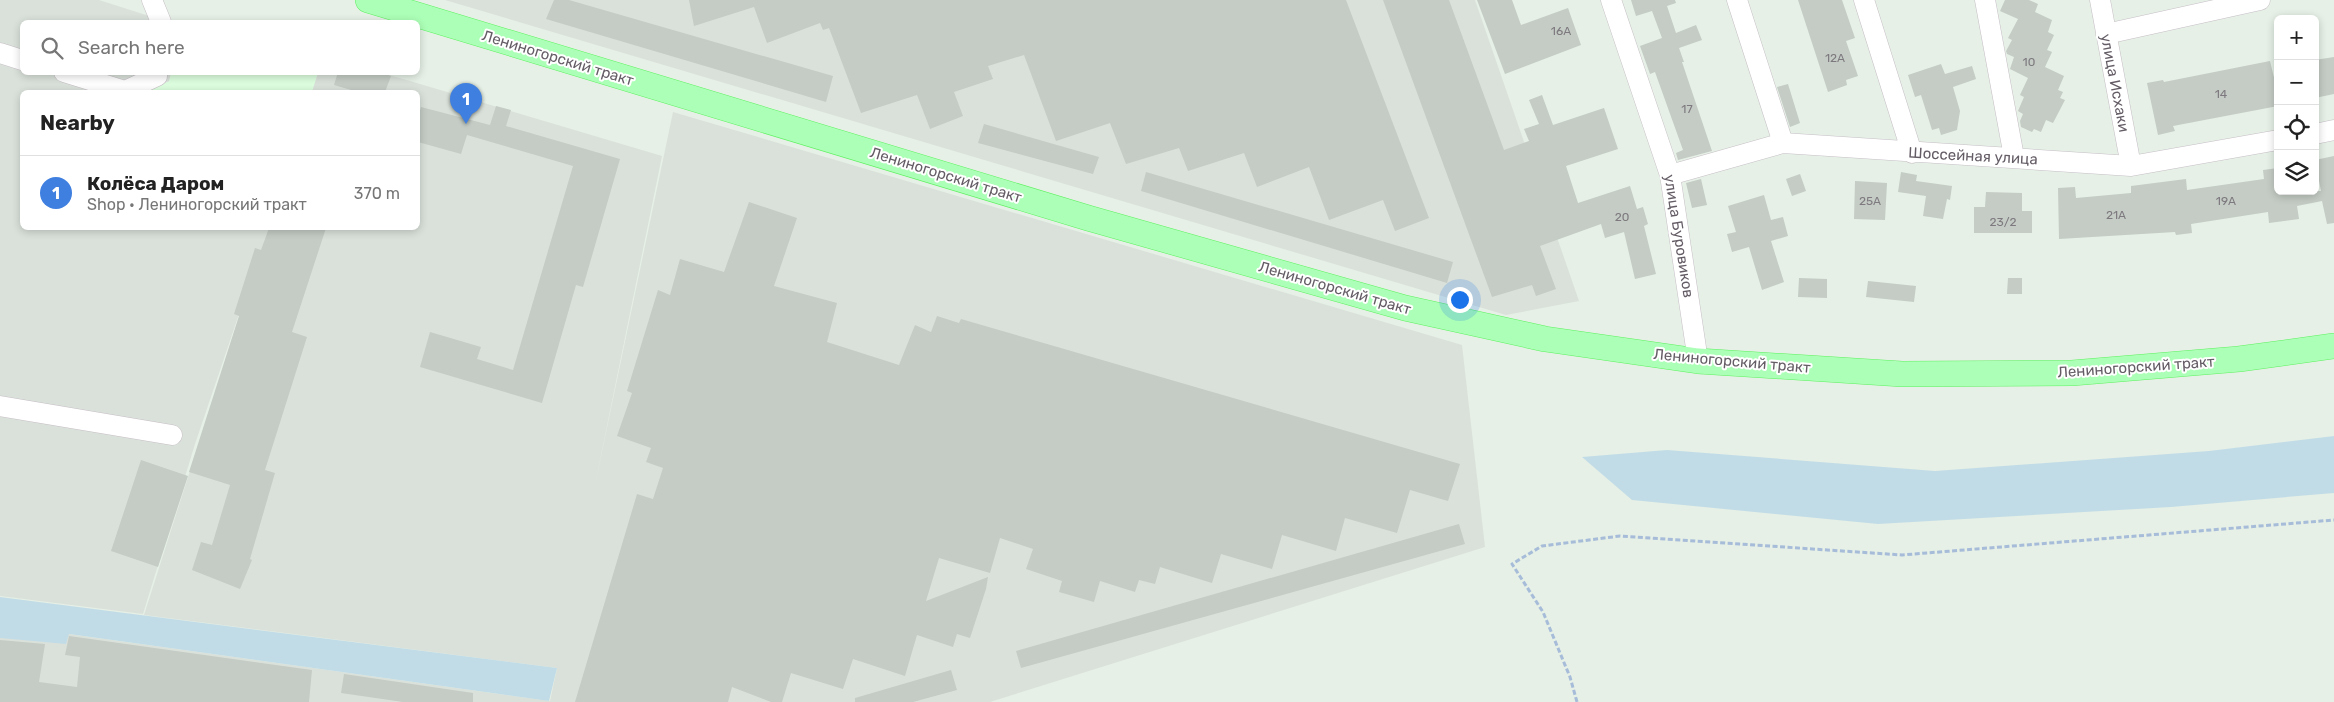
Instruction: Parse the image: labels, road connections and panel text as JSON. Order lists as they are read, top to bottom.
{
  "streets": {
    "main road": ["Лениногорский тракт"],
    "street": ["улица Исхаки", "Шоссейная улица", "улица Буровиков"]
  },
  "crossings": [
    ["Лениногорский тракт", "улица Буровиков"],
    ["улица Исхаки", "Шоссейная улица"],
    ["Шоссейная улица", "улица Буровиков"]
  ],
  "house_numbers": [
    "16А",
    "12А",
    "10",
    "14",
    "17",
    "25А",
    "19А",
    "21А",
    "20",
    "23/2"
  ],
  "page": {
    "map_buttons": ["+", "−"],
    "search": "Search here",
    "pins": "1",
    "heading": "Nearby",
    "list": [
      {
        "mark": "1",
        "name": "Колёса Даром",
        "note": "Shop · Лениногорский тракт",
        "value": "370 m"
      }
    ]
  }
}
